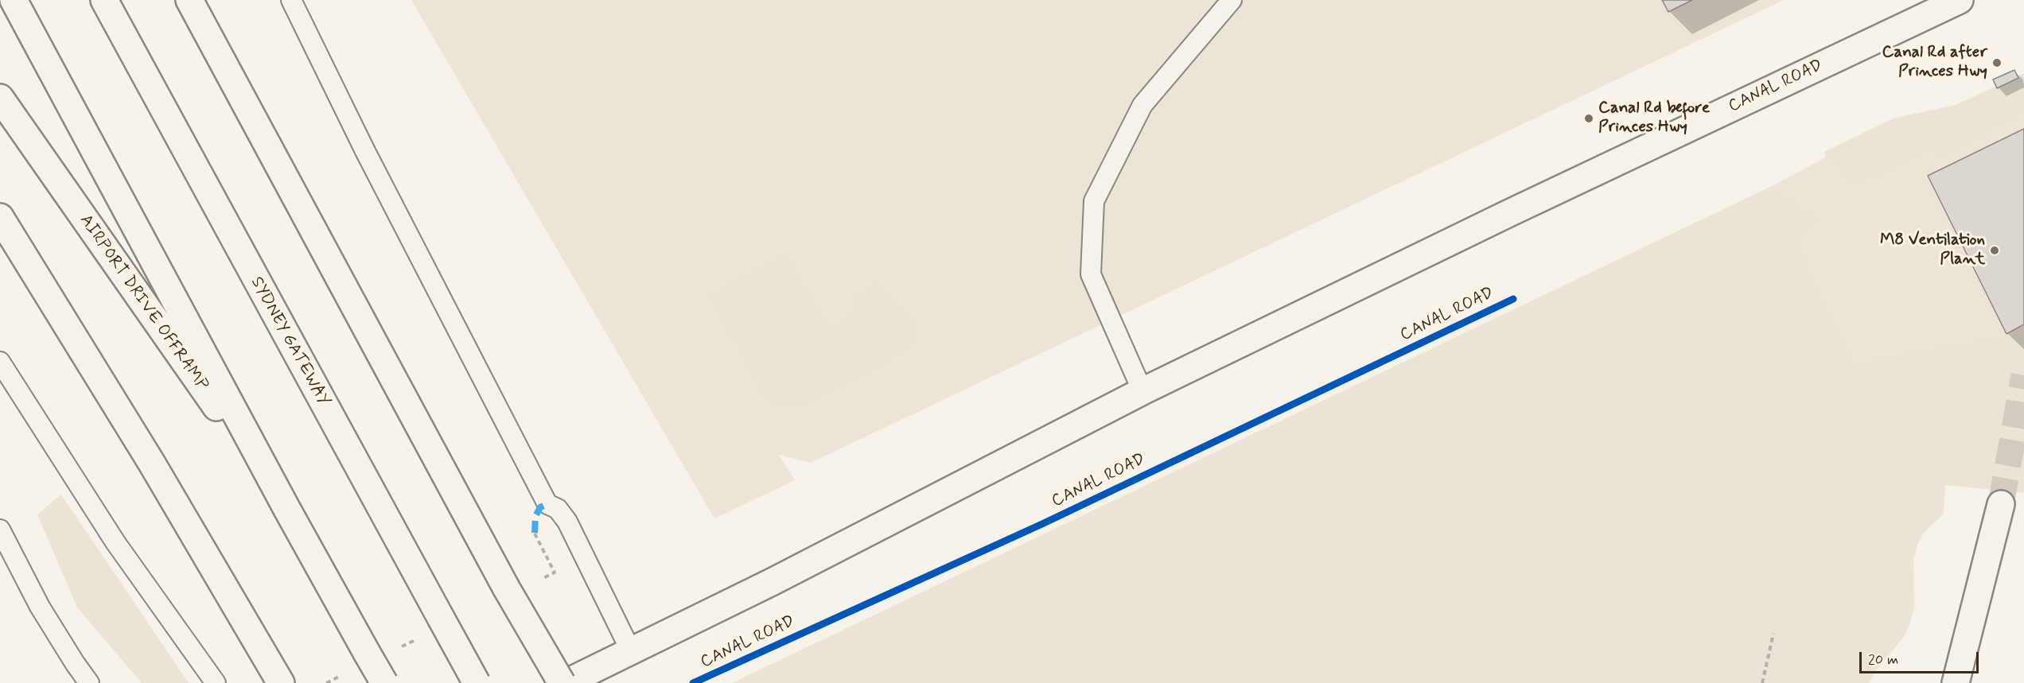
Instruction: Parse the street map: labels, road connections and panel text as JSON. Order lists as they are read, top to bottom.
{
  "streets": {
    "main road": ["CANAL ROAD", "AIRPORT DRIVE OFFRAMP", "SYDNEY GATEWAY"]
  },
  "places": ["Canal Rd after Princes Hwy", "Canal Rd before Princes Hwy", "M8 Ventilation Plant"],
  "scale_bar": "20 m"
}
